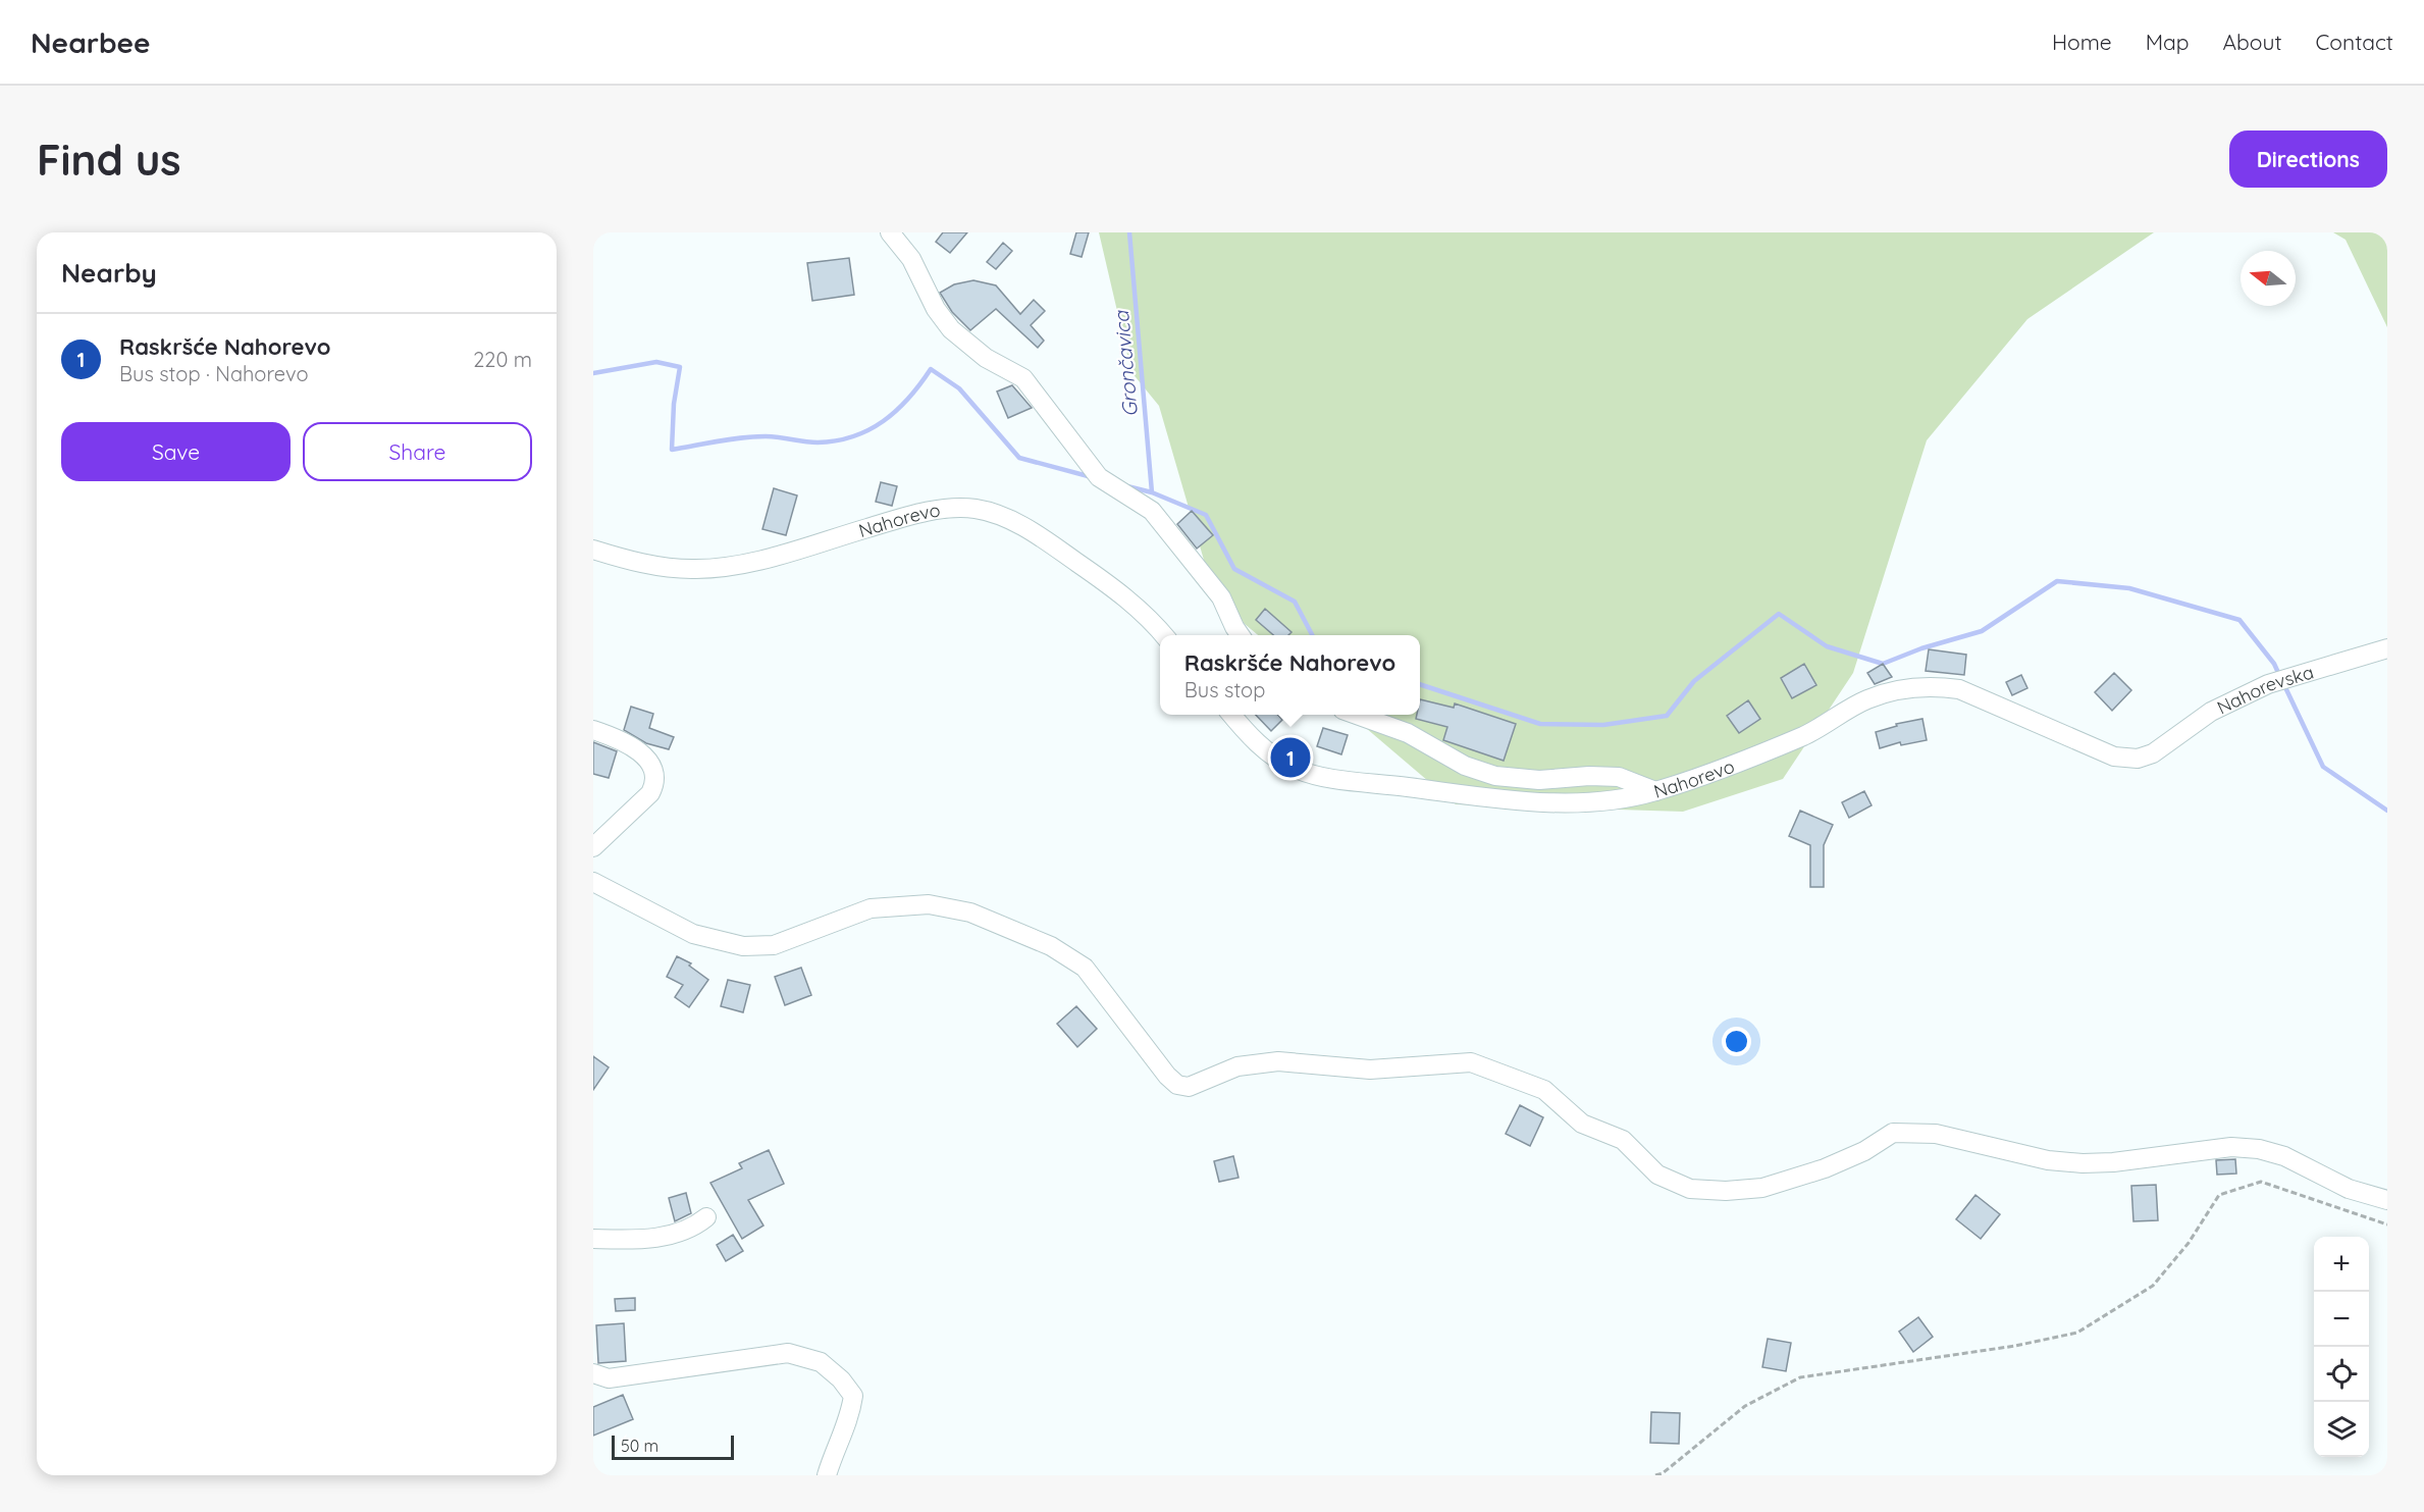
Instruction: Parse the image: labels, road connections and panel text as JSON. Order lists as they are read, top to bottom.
{
  "streets": {
    "street": ["Nahorevo", "Nahorevska"]
  },
  "crossings": [
    ["Nahorevo", "Nahorevska"]
  ],
  "water": ["Grončavica"],
  "scale_bar": "50 m",
  "north": "left",
  "page": {
    "header": "Nearbee",
    "nav": [
      "Home",
      "Map",
      "About",
      "Contact"
    ],
    "buttons": [
      "Directions",
      ["Save", "Share"]
    ],
    "title": "Find us",
    "heading": "Nearby",
    "list": [
      {
        "mark": "1",
        "name": "Raskršće Nahorevo",
        "note": "Bus stop · Nahorevo",
        "value": "220 m"
      }
    ],
    "popup": ["Raskršće Nahorevo", "Bus stop"],
    "pins": "1",
    "map_buttons": ["+", "−"],
    "scale": "50 m"
  }
}
